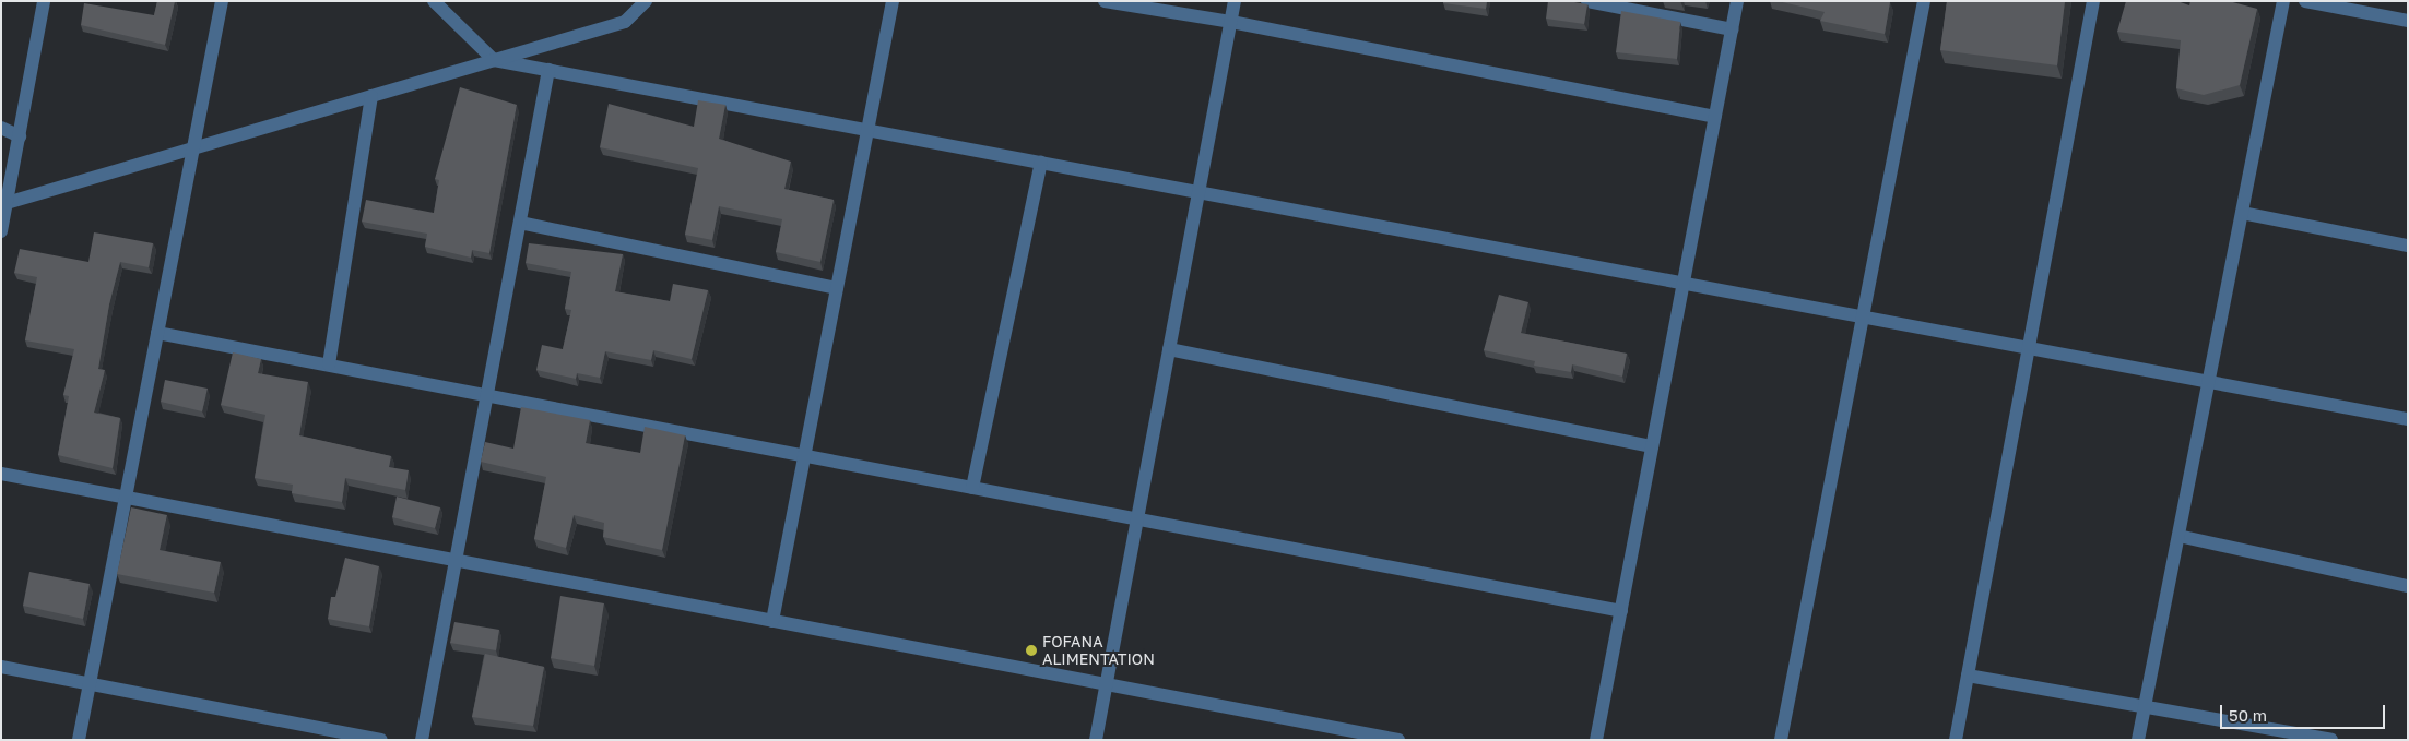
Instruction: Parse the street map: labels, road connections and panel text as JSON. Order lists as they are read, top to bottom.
{
  "places": ["FOFANA ALIMENTATION"],
  "scale_bar": "50 m"
}
